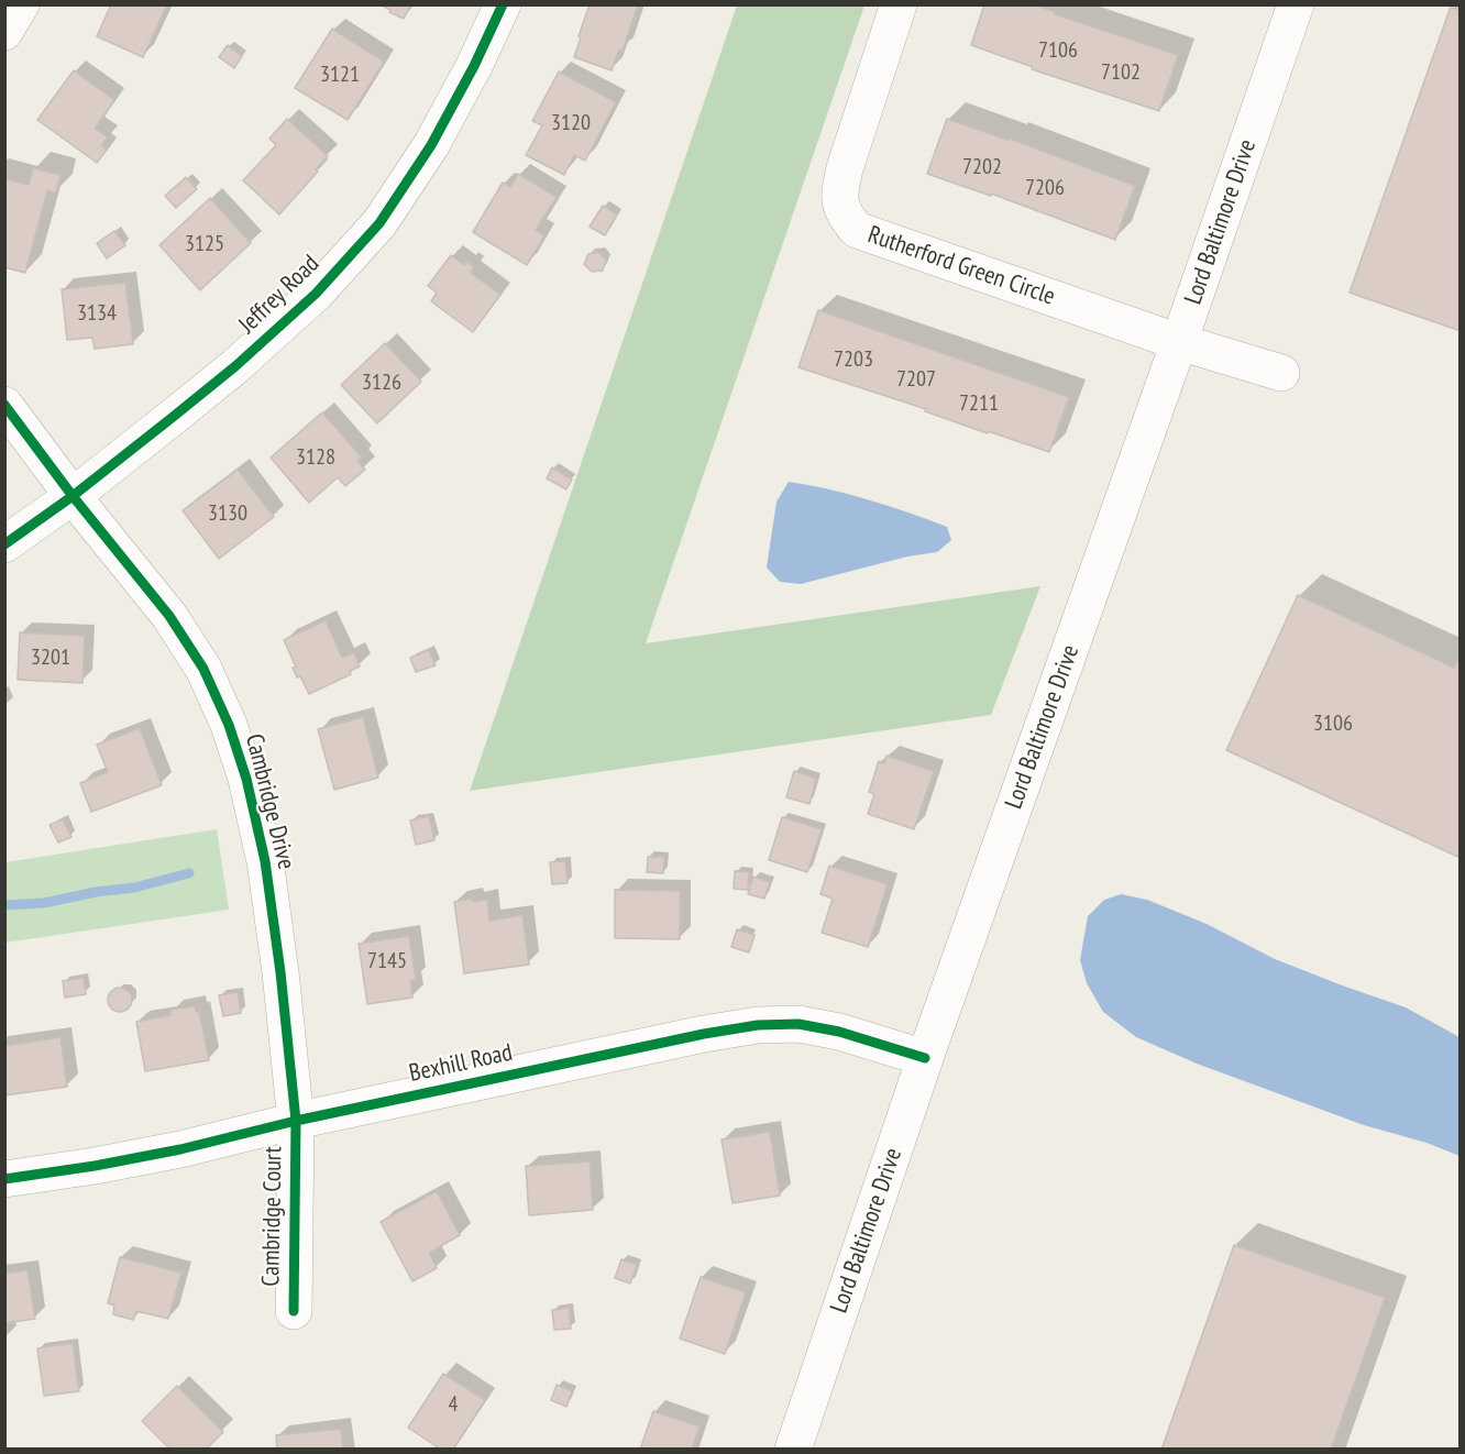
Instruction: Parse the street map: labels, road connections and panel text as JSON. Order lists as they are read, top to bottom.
{
  "streets": {
    "street": [
      "Lord Baltimore Drive",
      "Rutherford Green Circle",
      "Jeffrey Road",
      "Cambridge Drive",
      "Bexhill Road",
      "Cambridge Court"
    ]
  },
  "crossings": [
    ["Lord Baltimore Drive", "Rutherford Green Circle"],
    ["Lord Baltimore Drive", "Bexhill Road"],
    ["Jeffrey Road", "Cambridge Drive"],
    ["Cambridge Drive", "Bexhill Road"],
    ["Cambridge Drive", "Cambridge Court"],
    ["Bexhill Road", "Cambridge Court"]
  ],
  "house_numbers": [
    "7106",
    "7102",
    "3121",
    "3120",
    "7202",
    "7206",
    "3125",
    "3134",
    "7203",
    "7207",
    "3126",
    "7211",
    "3128",
    "3130",
    "3201",
    "3106",
    "7145",
    "4"
  ]
}
